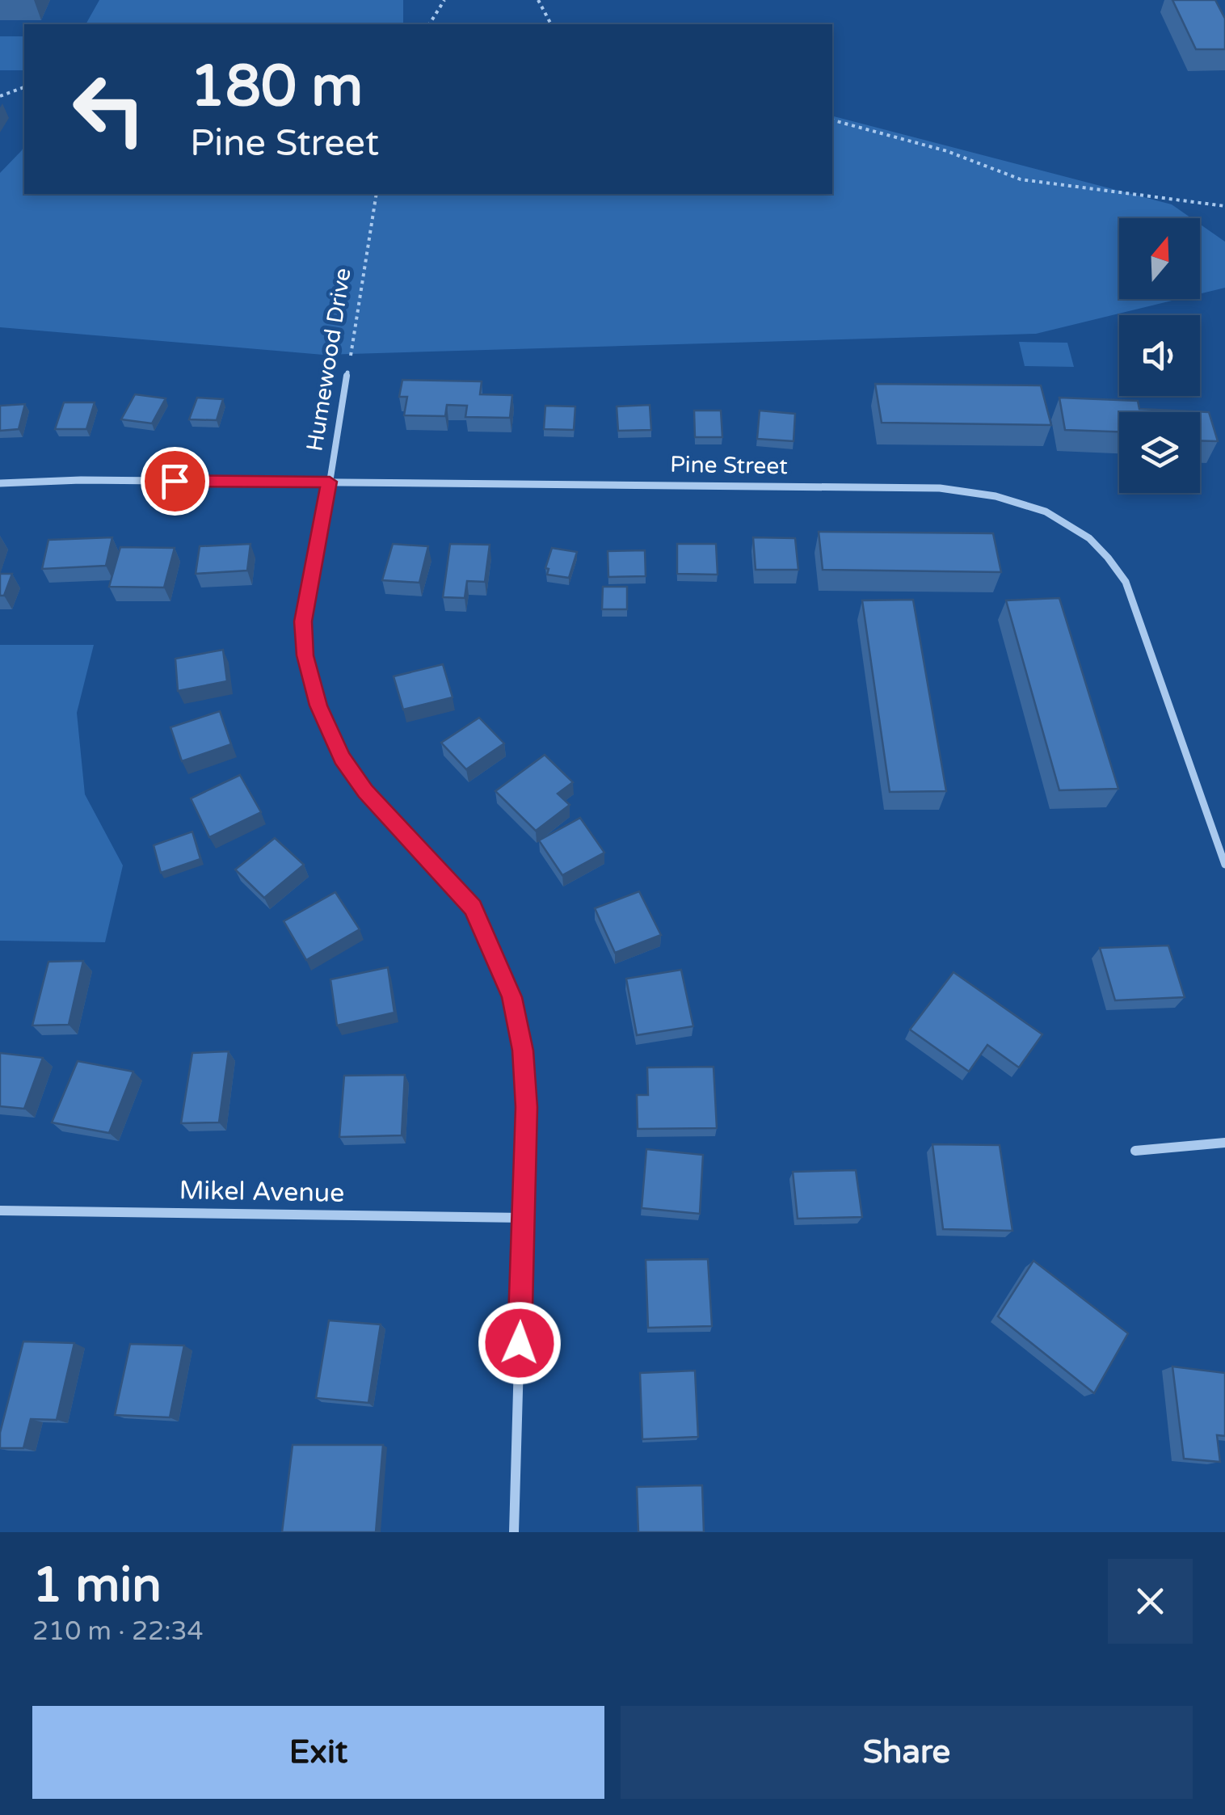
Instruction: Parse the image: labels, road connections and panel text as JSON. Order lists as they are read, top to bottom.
{
  "streets": {
    "street": ["Humewood Drive", "Pine Street", "Mikel Avenue"]
  },
  "crossings": [
    ["Humewood Drive", "Pine Street"],
    ["Humewood Drive", "Mikel Avenue"]
  ],
  "north": "top",
  "page": {
    "turn": ["180 m", "Pine Street"],
    "heading": ["1 min", "210 m · 22:34"],
    "buttons": ["Exit", "Share"]
  }
}
